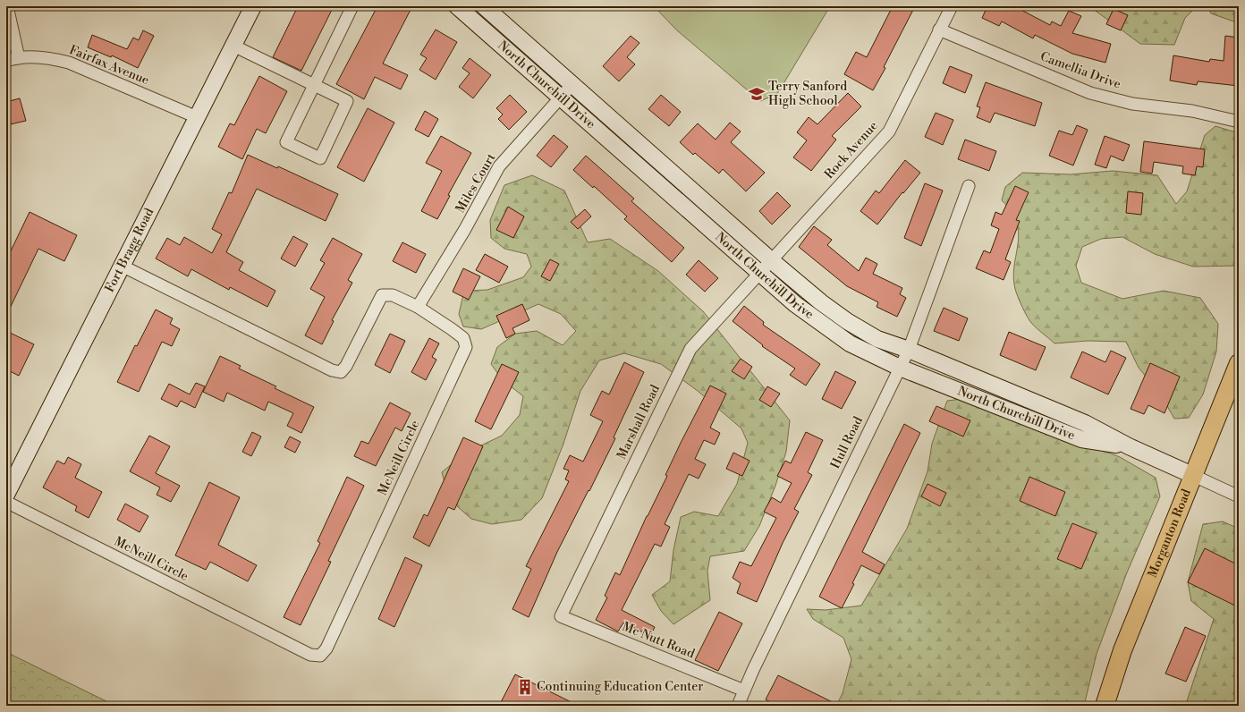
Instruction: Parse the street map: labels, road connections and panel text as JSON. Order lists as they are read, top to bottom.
{
  "streets": {
    "main road": ["Morganton Road"],
    "street": [
      "Fairfax Avenue",
      "Camellia Drive",
      "North Churchill Drive",
      "Rock Avenue",
      "Miles Court",
      "Fort Bragg Road",
      "Marshall Road",
      "Hull Road",
      "McNeill Circle",
      "Mc Nutt Road"
    ]
  },
  "crossings": [
    ["Fairfax Avenue", "Fort Bragg Road"],
    ["Camellia Drive", "Rock Avenue"],
    ["North Churchill Drive", "Rock Avenue"],
    ["North Churchill Drive", "Miles Court"],
    ["North Churchill Drive", "Marshall Road"],
    ["North Churchill Drive", "Hull Road"],
    ["North Churchill Drive", "Morganton Road"],
    ["Rock Avenue", "Marshall Road"],
    ["Miles Court", "McNeill Circle"],
    ["Fort Bragg Road", "McNeill Circle"],
    ["Marshall Road", "Mc Nutt Road"],
    ["Hull Road", "Mc Nutt Road"]
  ],
  "places": {
    "school or university": ["Terry Sanford High School"],
    "building": ["Continuing Education Center"]
  }
}
